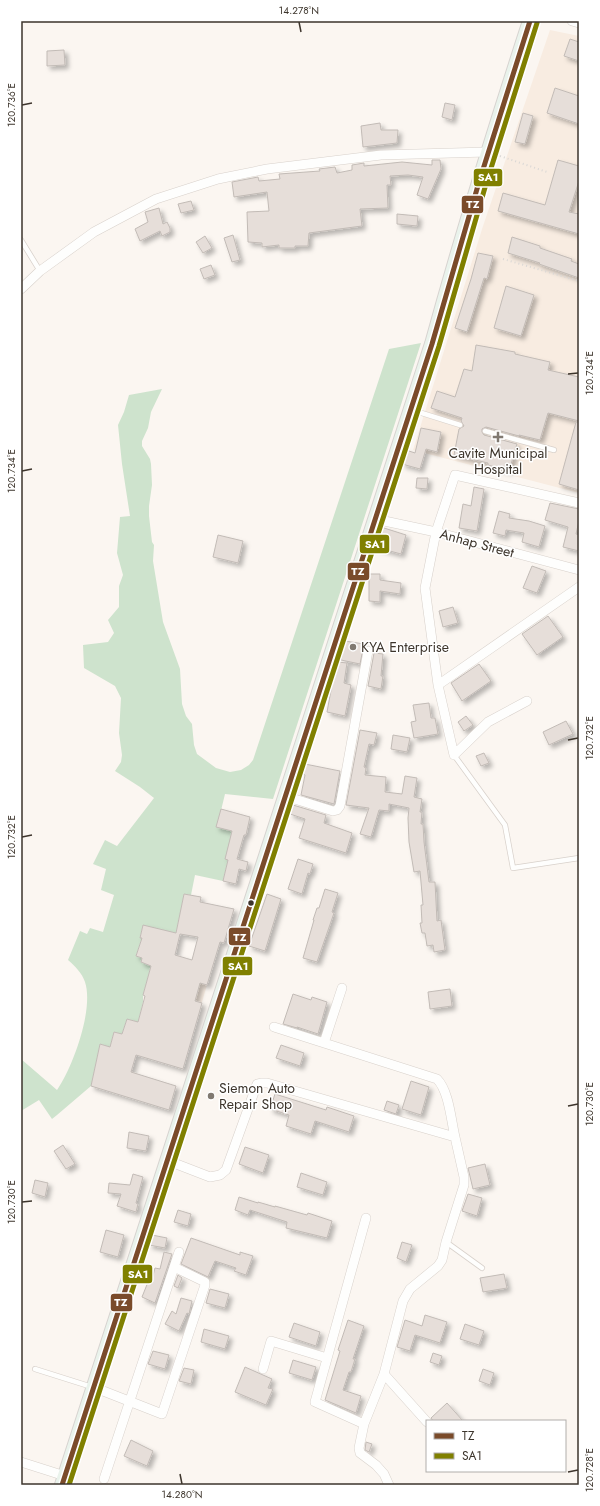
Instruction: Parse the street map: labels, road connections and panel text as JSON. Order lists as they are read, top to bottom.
{
  "streets": {
    "street": ["Anhap Street"]
  },
  "places": {
    "health": ["Cavite Municipal Hospital"],
    "other": ["KYA Enterprise", "Siemon Auto Repair Shop"]
  },
  "lines": ["transit line TZ", "transit line SA1"],
  "legend": ["TZ", "SA1"],
  "coordinates": [
    "14.278°N",
    "120.736°E",
    "120.734°E",
    "120.732°E",
    "120.730°E",
    "120.728°E",
    "14.280°N"
  ]
}
